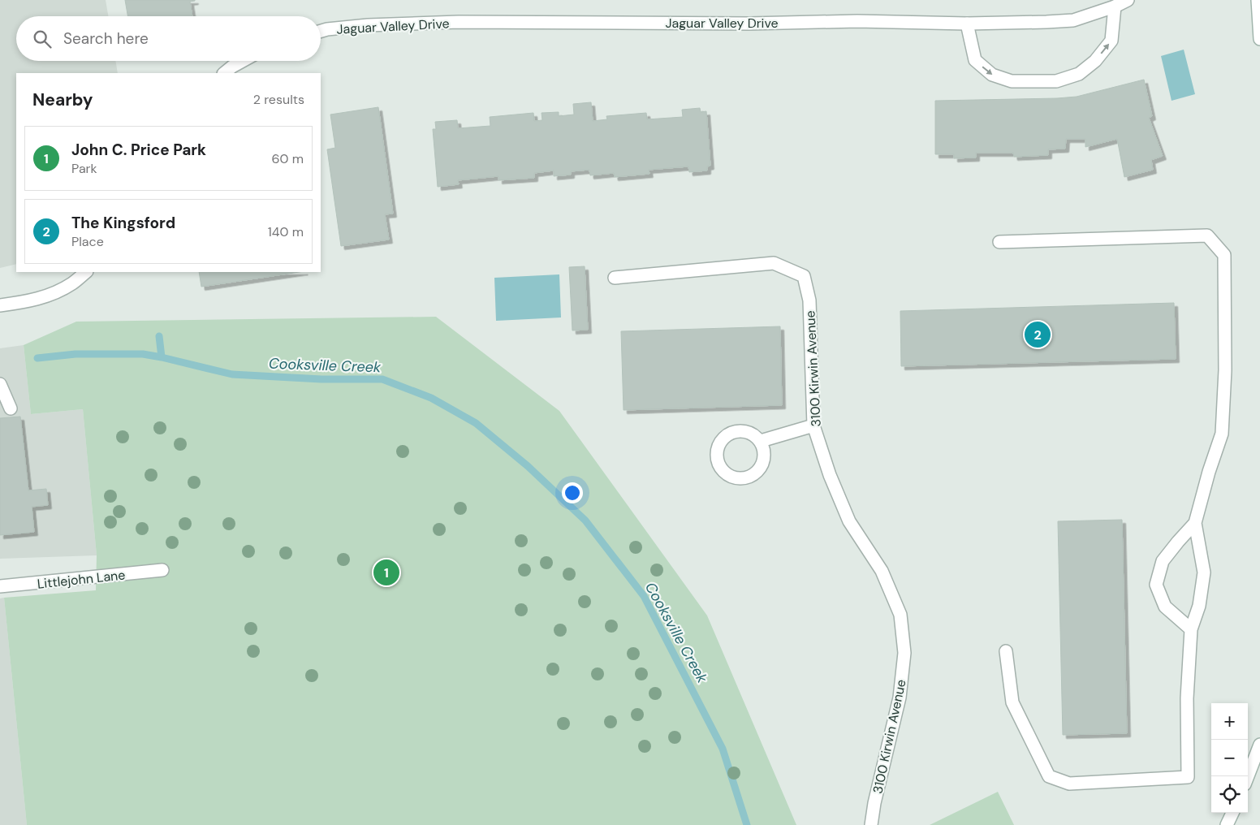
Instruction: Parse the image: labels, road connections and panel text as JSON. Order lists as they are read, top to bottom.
{
  "streets": {
    "street": ["Jaguar Valley Drive", "3100 Kirwin Avenue", "Littlejohn Lane"]
  },
  "water": ["Cooksville Creek"],
  "page": {
    "search": "Search here",
    "heading": ["Nearby", "2 results"],
    "list": [
      {
        "mark": "1",
        "name": "John C. Price Park",
        "note": "Park",
        "value": "60 m"
      },
      {
        "mark": "2",
        "name": "The Kingsford",
        "note": "Place",
        "value": "140 m"
      }
    ],
    "pins": ["2", "1"],
    "map_buttons": ["+", "−"]
  }
}
